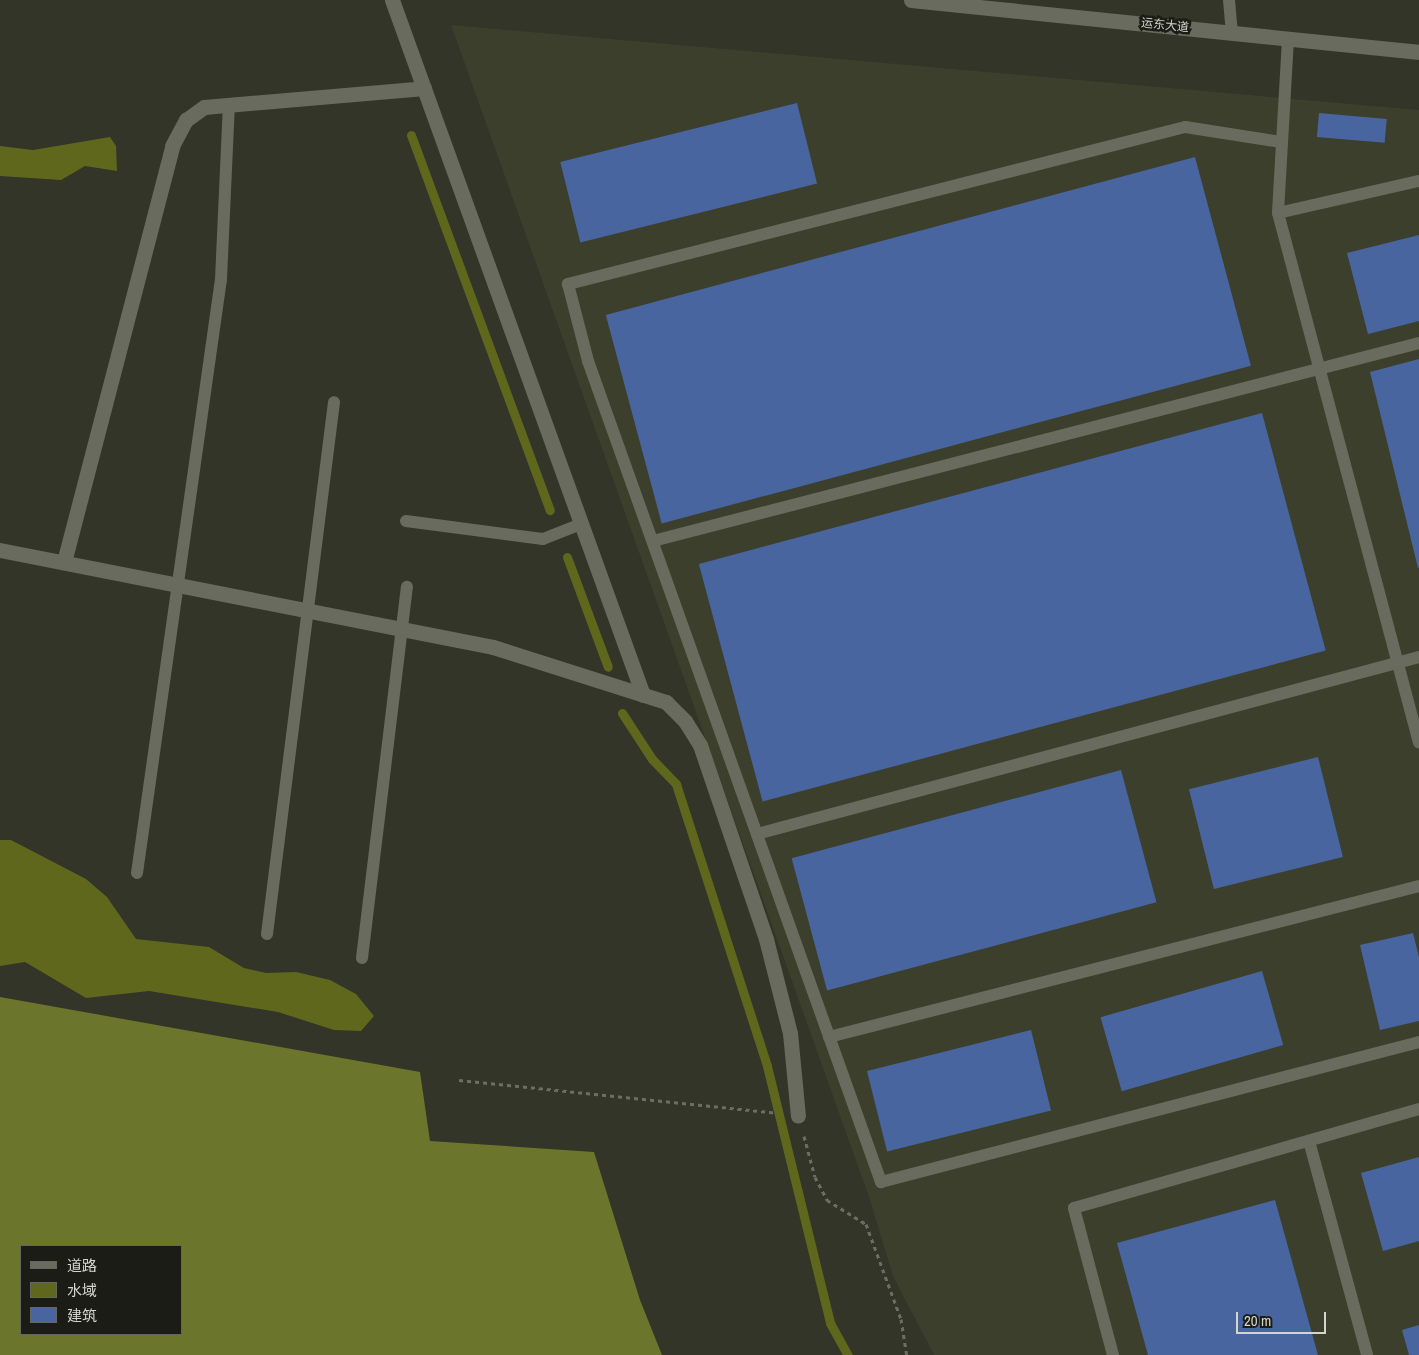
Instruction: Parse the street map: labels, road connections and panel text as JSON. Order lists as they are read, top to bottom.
{
  "streets": {
    "street": ["运东大道"]
  },
  "legend": ["道路", "水域", "建筑"],
  "scale_bar": "20 m"
}
